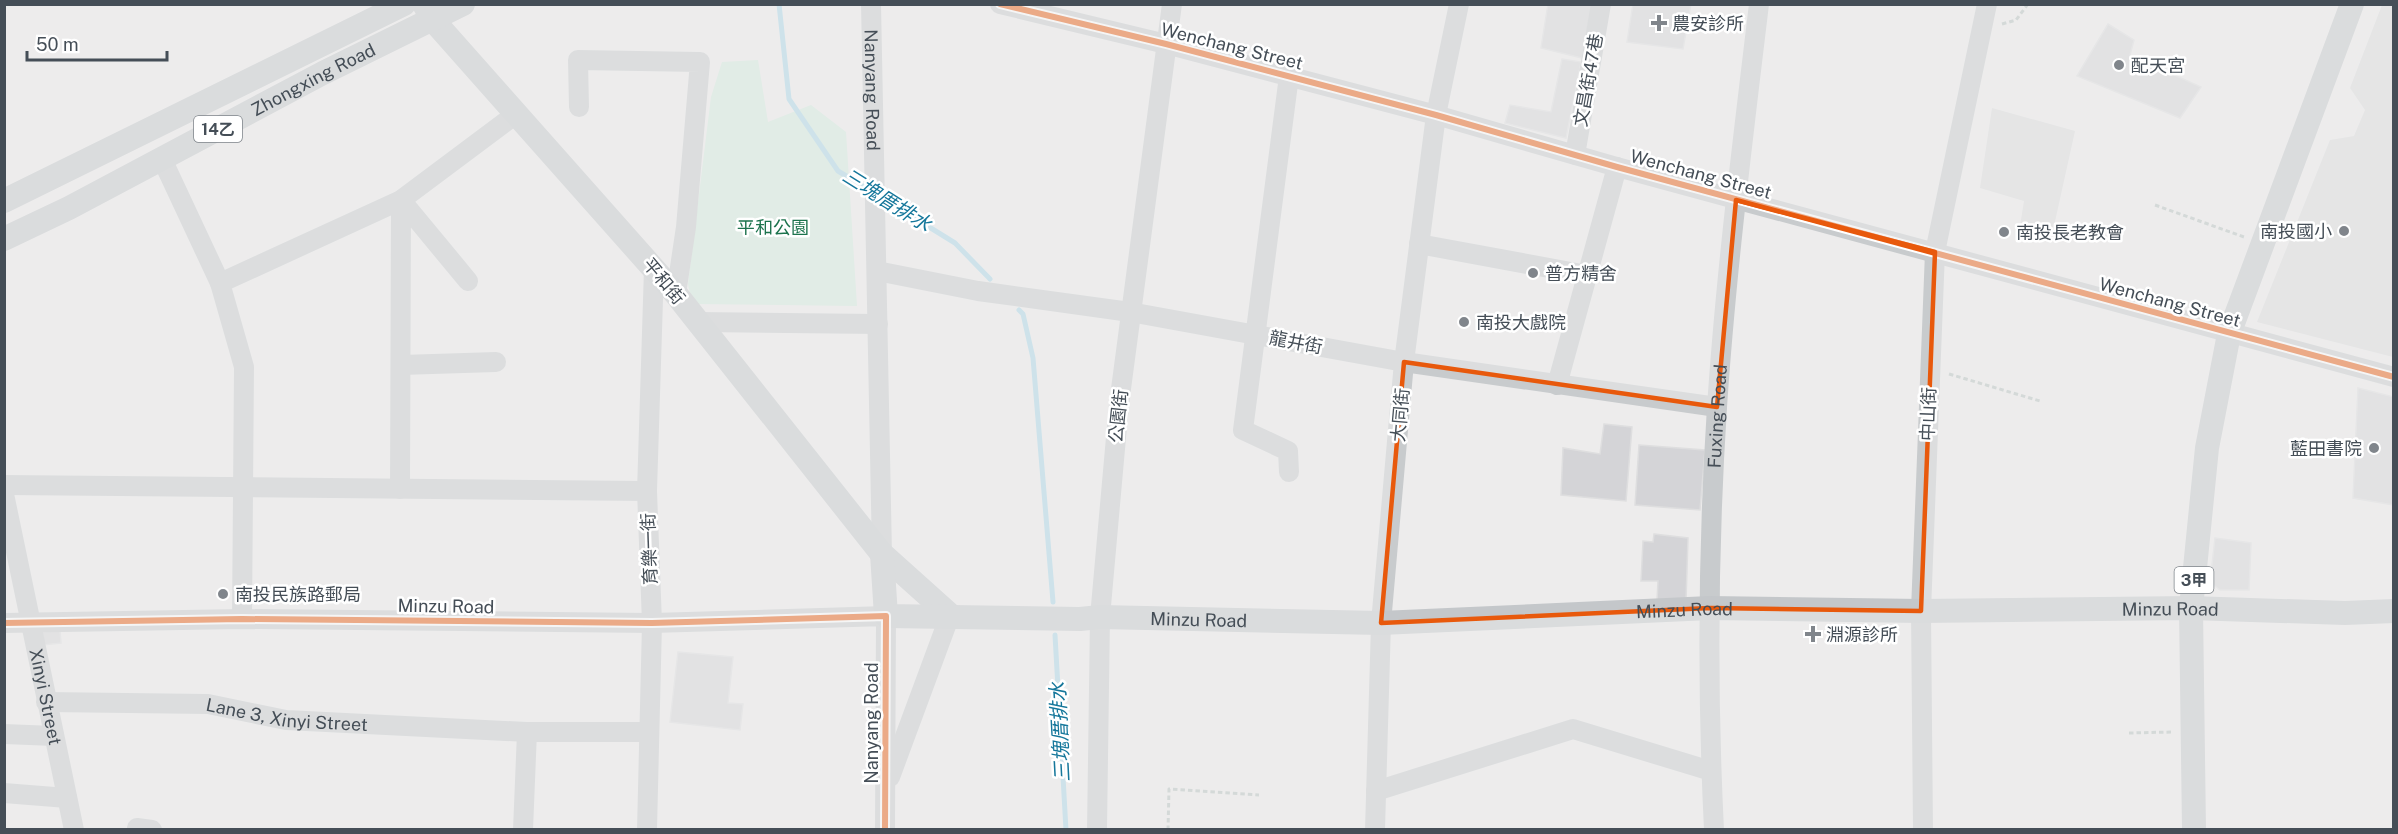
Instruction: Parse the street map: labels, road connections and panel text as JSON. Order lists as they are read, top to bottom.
{
  "streets": {
    "main road": [
      "Zhongxing Road",
      "Nanyang Road",
      "14乙",
      "平和街",
      "3甲",
      "Minzu Road"
    ],
    "street": [
      "Wenchang Street",
      "文昌街47巷",
      "龍井街",
      "中山街",
      "大同街",
      "公園街",
      "Fuxing Road",
      "育樂一街",
      "Xinyi Street",
      "Lane 3, Xinyi Street"
    ]
  },
  "crossings": [
    ["Wenchang Street", "文昌街47巷"],
    ["Wenchang Street", "中山街"],
    ["Wenchang Street", "大同街"],
    ["Wenchang Street", "公園街"],
    ["Wenchang Street", "Fuxing Road"],
    ["Wenchang Street", "3甲"],
    ["Zhongxing Road", "平和街"],
    ["Nanyang Road", "平和街"],
    ["Nanyang Road", "龍井街"],
    ["Nanyang Road", "Minzu Road"],
    ["平和街", "育樂一街"],
    ["平和街", "Minzu Road"],
    ["龍井街", "大同街"],
    ["龍井街", "公園街"],
    ["龍井街", "Fuxing Road"],
    ["中山街", "Minzu Road"],
    ["大同街", "Minzu Road"],
    ["公園街", "Minzu Road"],
    ["Fuxing Road", "Minzu Road"],
    ["育樂一街", "Minzu Road"],
    ["育樂一街", "Lane 3, Xinyi Street"],
    ["3甲", "Minzu Road"],
    ["Minzu Road", "Xinyi Street"],
    ["Xinyi Street", "Lane 3, Xinyi Street"]
  ],
  "water": ["三塊厝排水"],
  "parks": ["平和公園"],
  "places": {
    "health": ["農安診所", "淵源診所"],
    "other": [
      "配天宮",
      "南投國小",
      "南投長老教會",
      "普方精舍",
      "南投大戲院",
      "藍田書院",
      "南投民族路郵局"
    ]
  },
  "scale_bar": "50 m"
}
